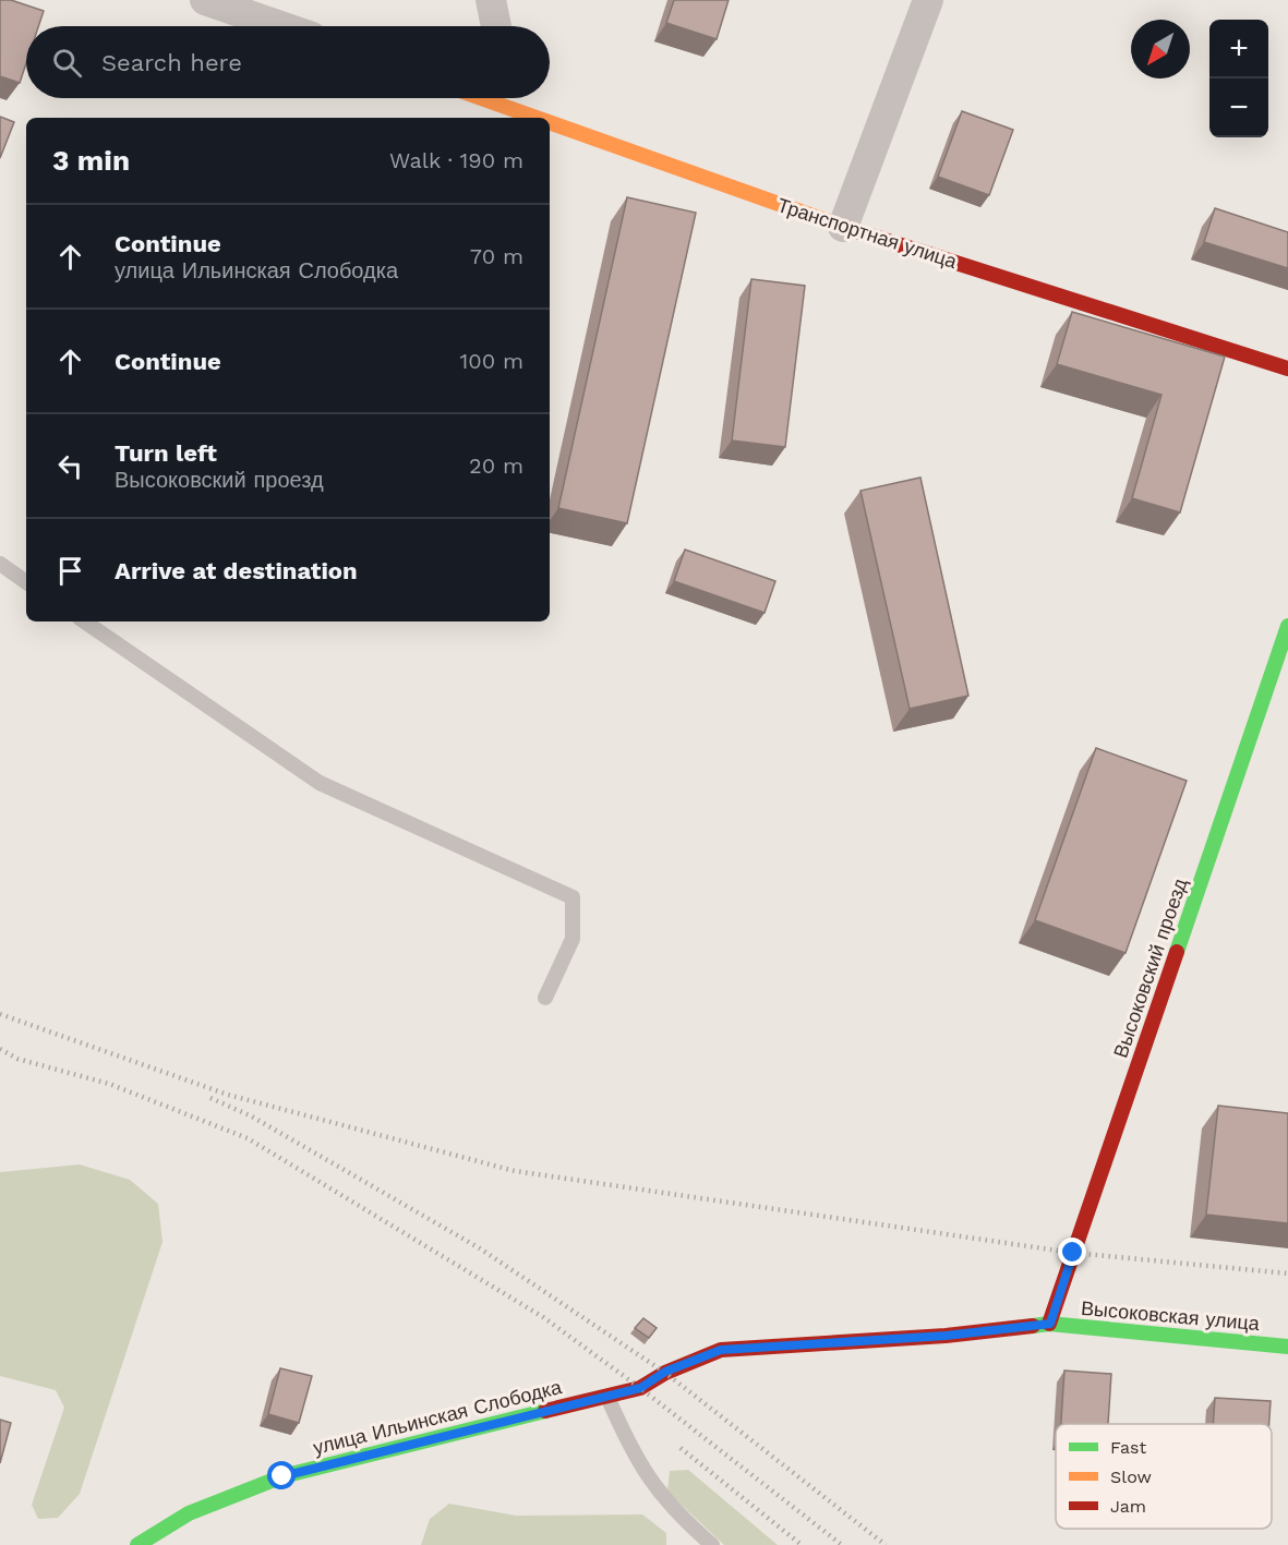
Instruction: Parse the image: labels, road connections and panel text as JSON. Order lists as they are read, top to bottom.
{
  "streets": {
    "street": [
      "Транспортная улица",
      "Высоковский проезд",
      "Высоковская улица",
      "улица Ильинская Слободка"
    ]
  },
  "crossings": [
    ["Высоковский проезд", "Высоковская улица"],
    ["Высоковская улица", "улица Ильинская Слободка"]
  ],
  "legend": ["Fast", "Slow", "Jam"],
  "north": "bottom left",
  "page": {
    "map_buttons": ["+", "−"],
    "search": "Search here",
    "heading": ["3 min", "Walk · 190 m"],
    "list": [
      ["Continue", "улица Ильинская Слободка", "70 m"],
      ["Continue", "100 m"],
      ["Turn left", "Высоковский проезд", "20 m"],
      "Arrive at destination"
    ]
  }
}
